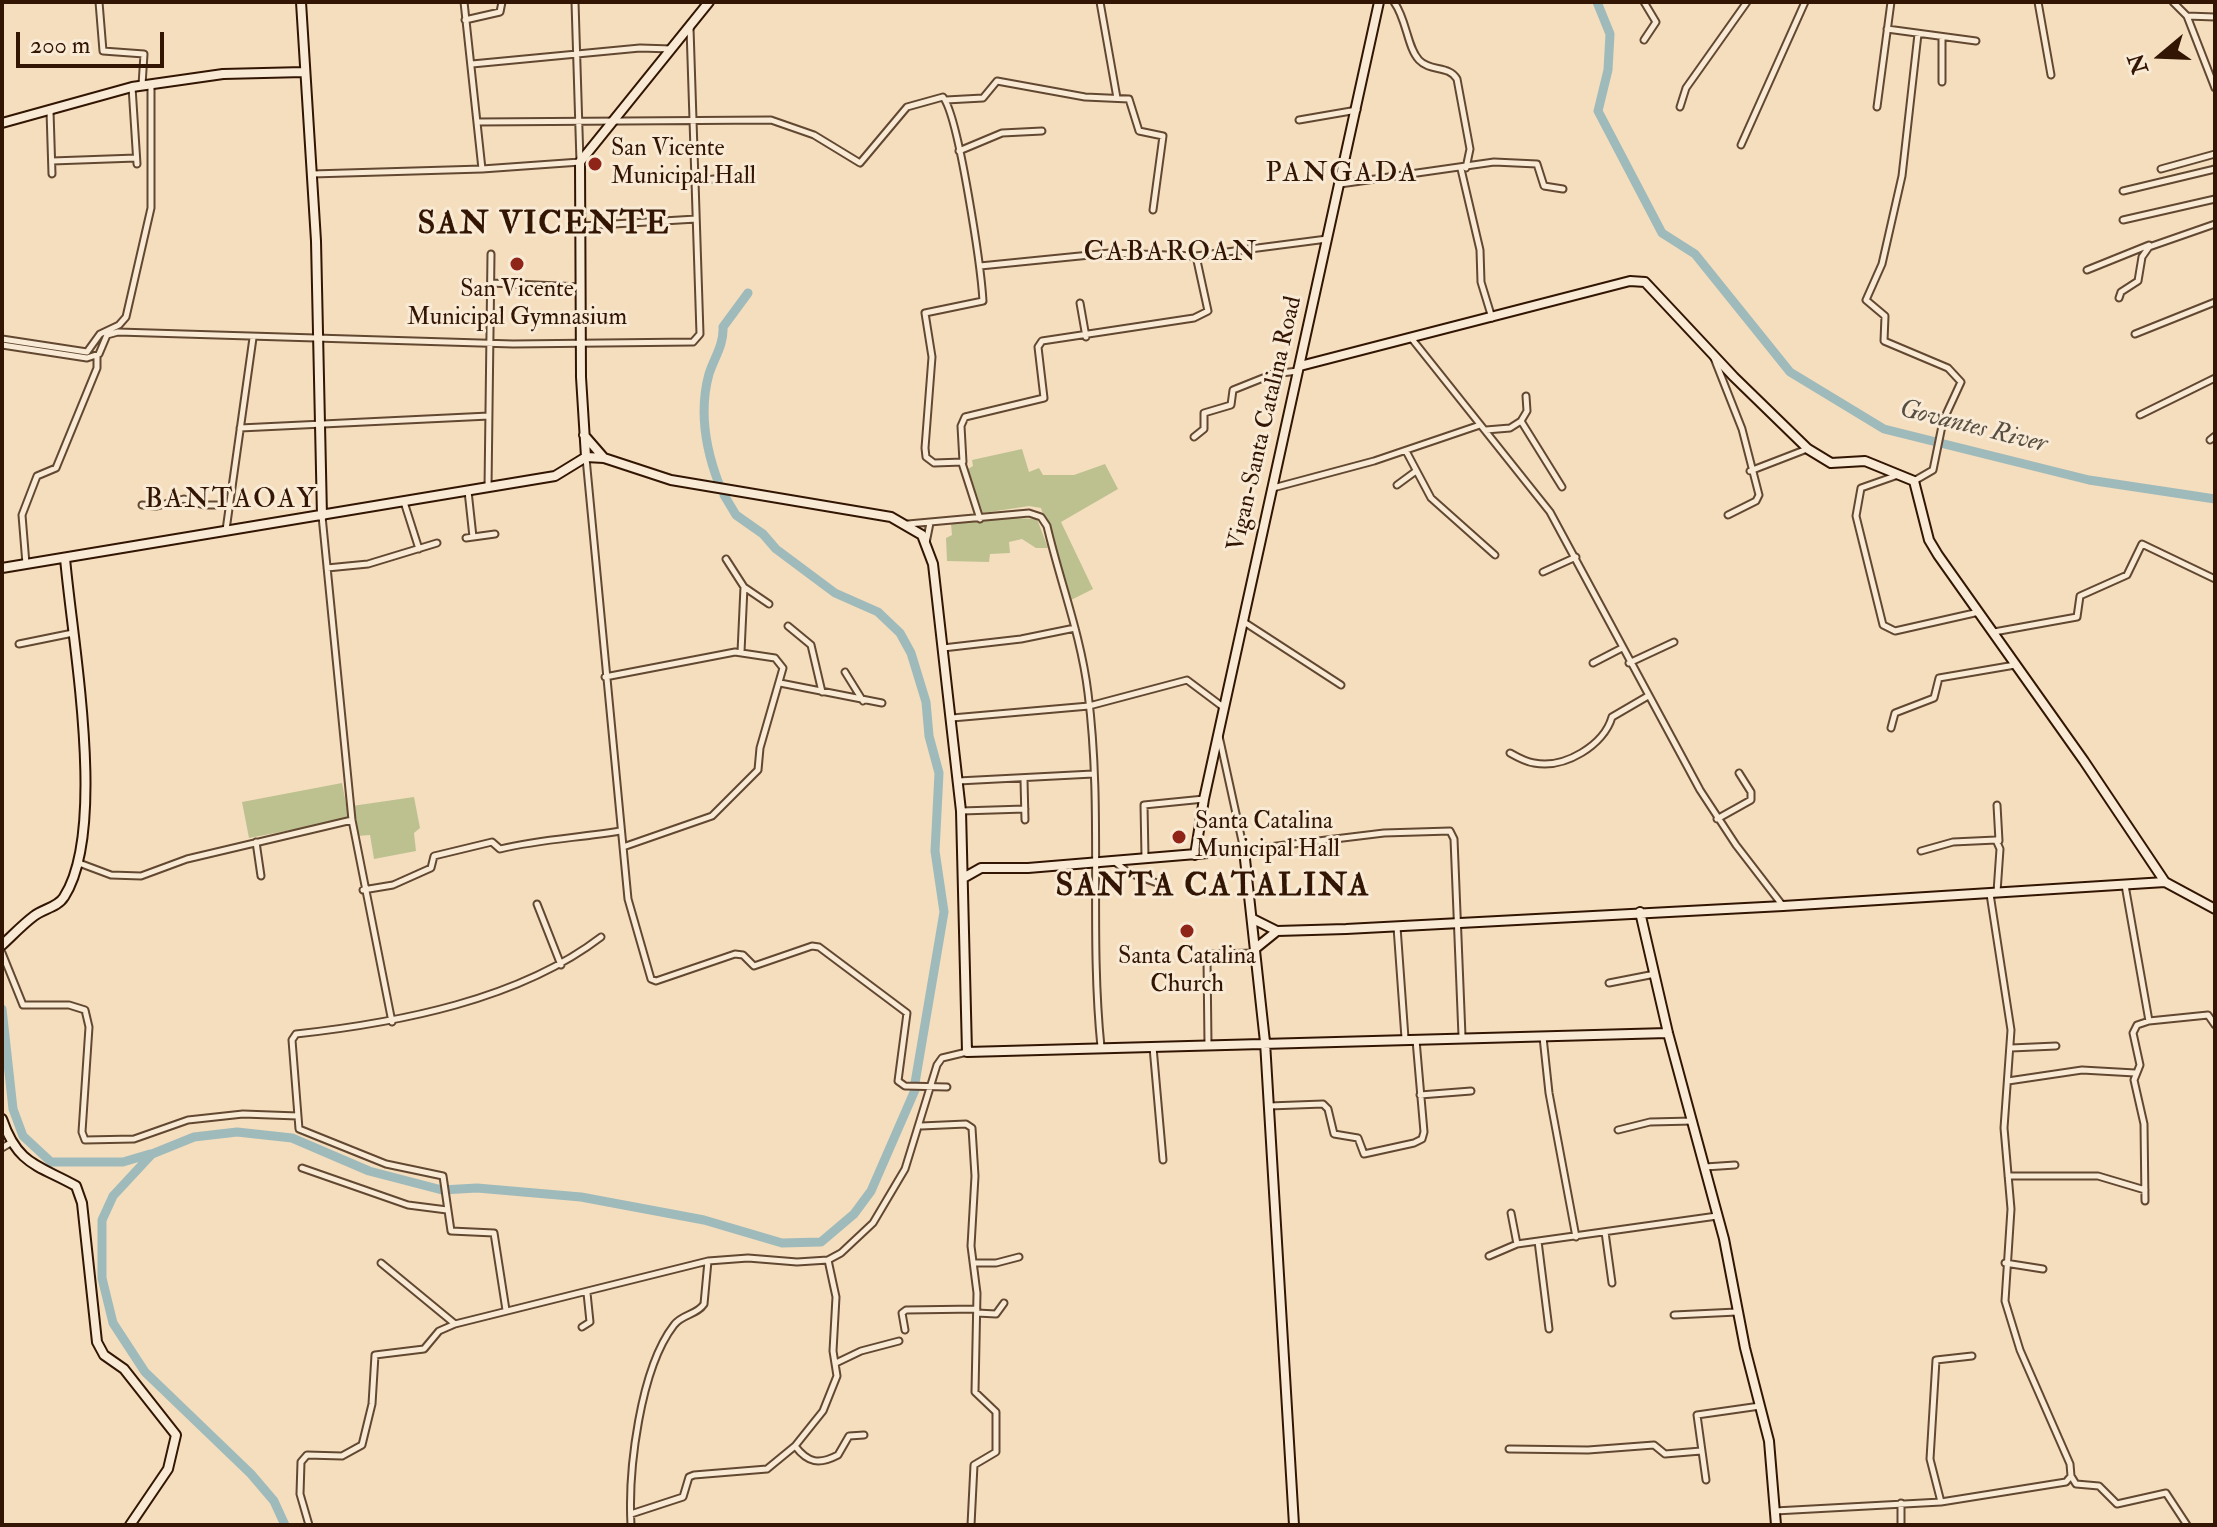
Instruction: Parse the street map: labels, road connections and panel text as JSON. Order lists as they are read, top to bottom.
{
  "streets": {
    "street": ["Vigan-Santa Catalina Road"]
  },
  "districts": [
    "PANGADA",
    "SAN VICENTE",
    "CABAROAN",
    "BANTAOAY",
    "SANTA CATALINA"
  ],
  "water": ["Govantes River"],
  "places": [
    "San Vicente Municipal Hall",
    "San Vicente Municipal Gymnasium",
    "Santa Catalina Municipal Hall",
    "Santa Catalina Church"
  ],
  "scale_bar": "200 m",
  "north": "left"
}
